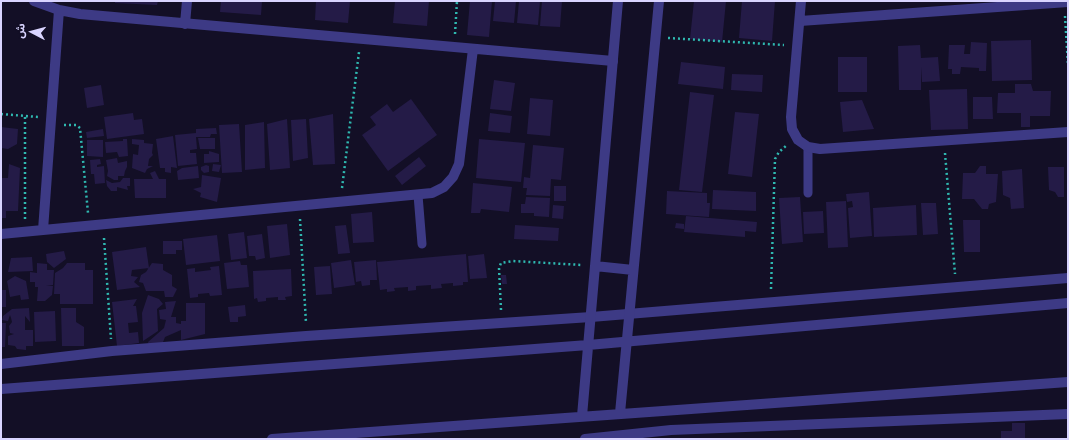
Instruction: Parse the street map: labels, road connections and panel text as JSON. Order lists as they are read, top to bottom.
{
  "north": "left"
}
